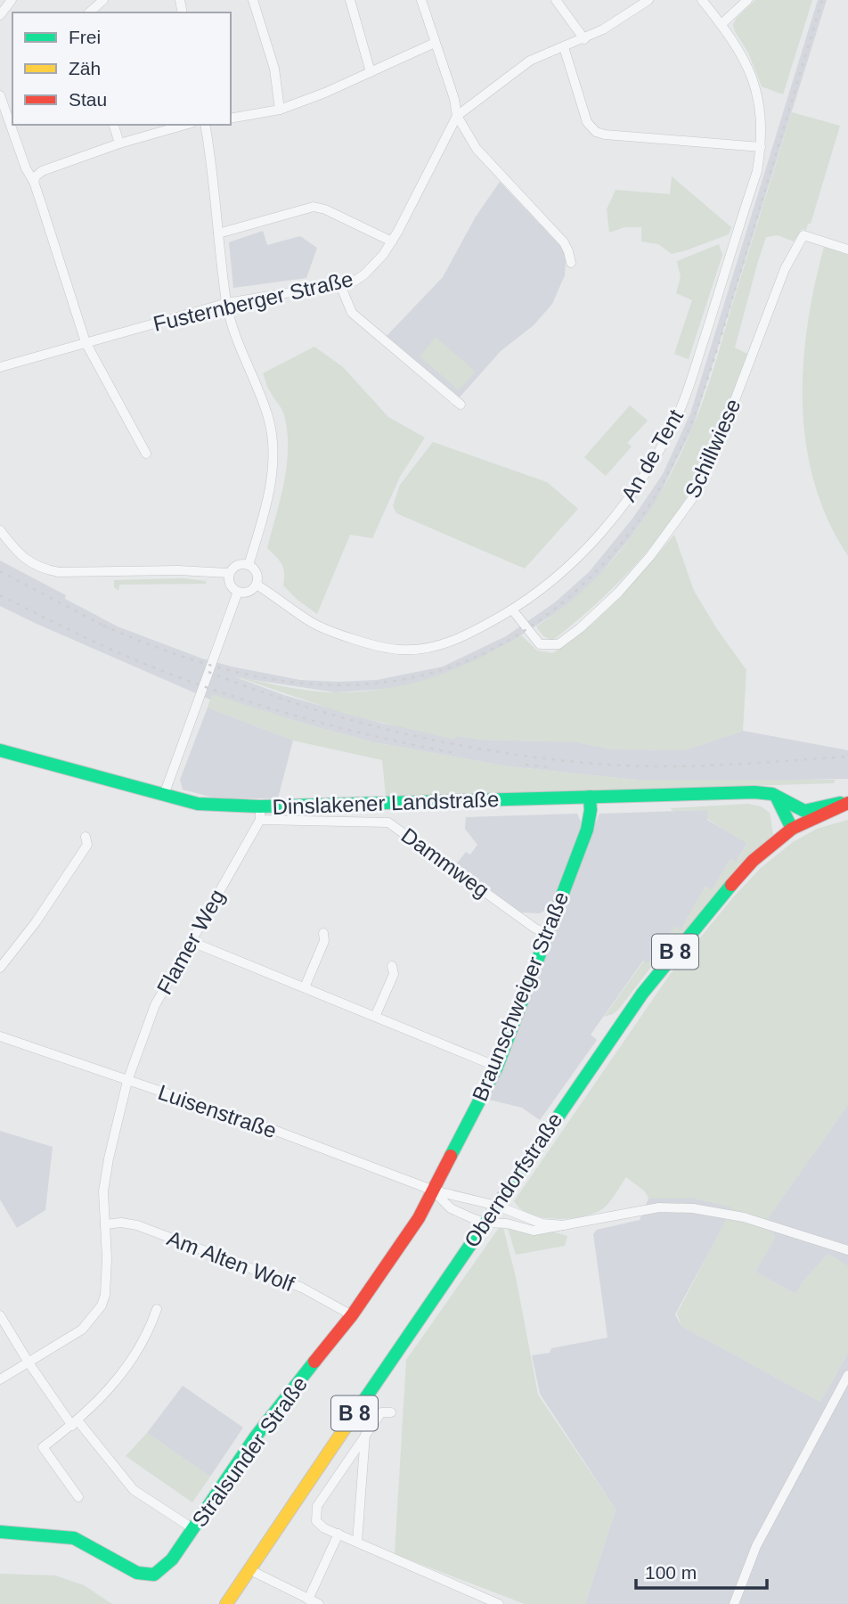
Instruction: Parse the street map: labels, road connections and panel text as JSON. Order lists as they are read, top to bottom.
{
  "streets": {
    "main road": [
      "Dinslakener Landstraße",
      "B 8",
      "Braunschweiger Straße",
      "Oberndorfstraße",
      "Stralsunder Straße"
    ],
    "street": [
      "Fusternberger Straße",
      "Schillwiese",
      "An de Tent",
      "Dammweg",
      "Flamer Weg",
      "Luisenstraße",
      "Am Alten Wolf"
    ]
  },
  "crossings": [
    ["Schillwiese", "An de Tent"],
    ["Dinslakener Landstraße", "Dammweg"],
    ["Dinslakener Landstraße", "Flamer Weg"],
    ["Dinslakener Landstraße", "Braunschweiger Straße"],
    ["Dinslakener Landstraße", "Oberndorfstraße"],
    ["Dammweg", "Flamer Weg"],
    ["Dammweg", "Braunschweiger Straße"],
    ["Flamer Weg", "Luisenstraße"],
    ["Flamer Weg", "Am Alten Wolf"],
    ["Braunschweiger Straße", "Luisenstraße"],
    ["Braunschweiger Straße", "Stralsunder Straße"],
    ["Luisenstraße", "Oberndorfstraße"],
    ["Luisenstraße", "Stralsunder Straße"],
    ["Am Alten Wolf", "Stralsunder Straße"]
  ],
  "legend": ["Frei", "Zäh", "Stau"],
  "scale_bar": "100 m"
}
